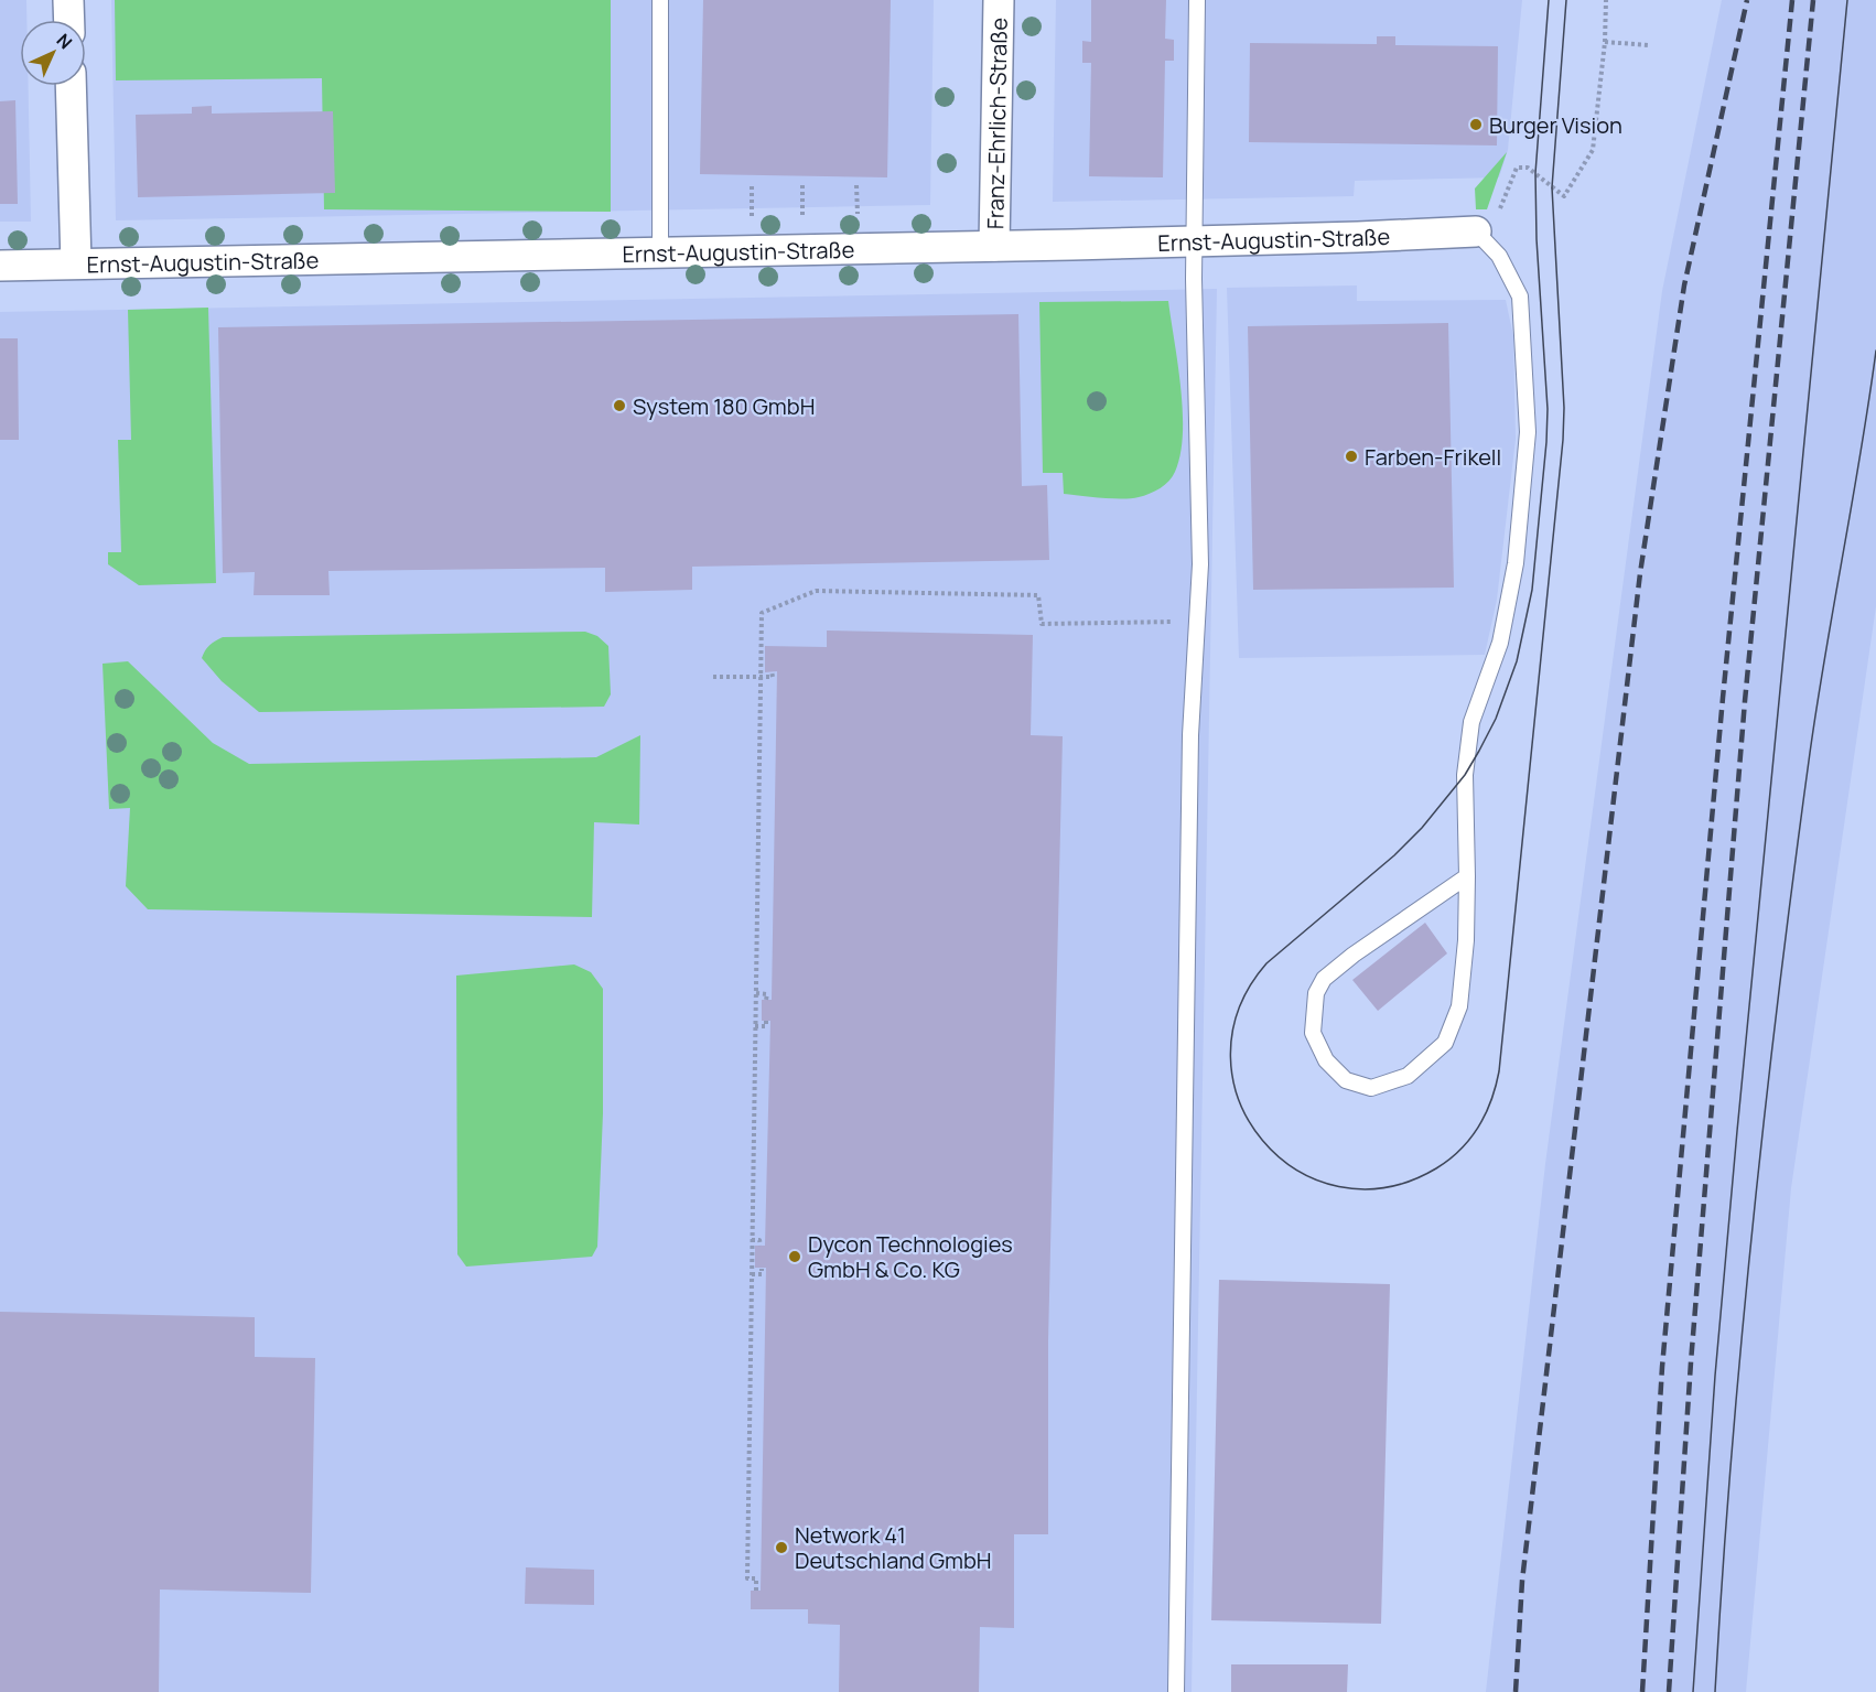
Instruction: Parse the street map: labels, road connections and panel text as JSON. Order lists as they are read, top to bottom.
{
  "streets": {
    "street": ["Franz-Ehrlich-Straße", "Ernst-Augustin-Straße"]
  },
  "crossings": [
    ["Franz-Ehrlich-Straße", "Ernst-Augustin-Straße"]
  ],
  "places": [
    "Burger Vision",
    "System 180 GmbH",
    "Farben-Frikell",
    "Dycon Technologies GmbH & Co. KG",
    "Network 41 Deutschland GmbH"
  ],
  "north": "top right"
}
